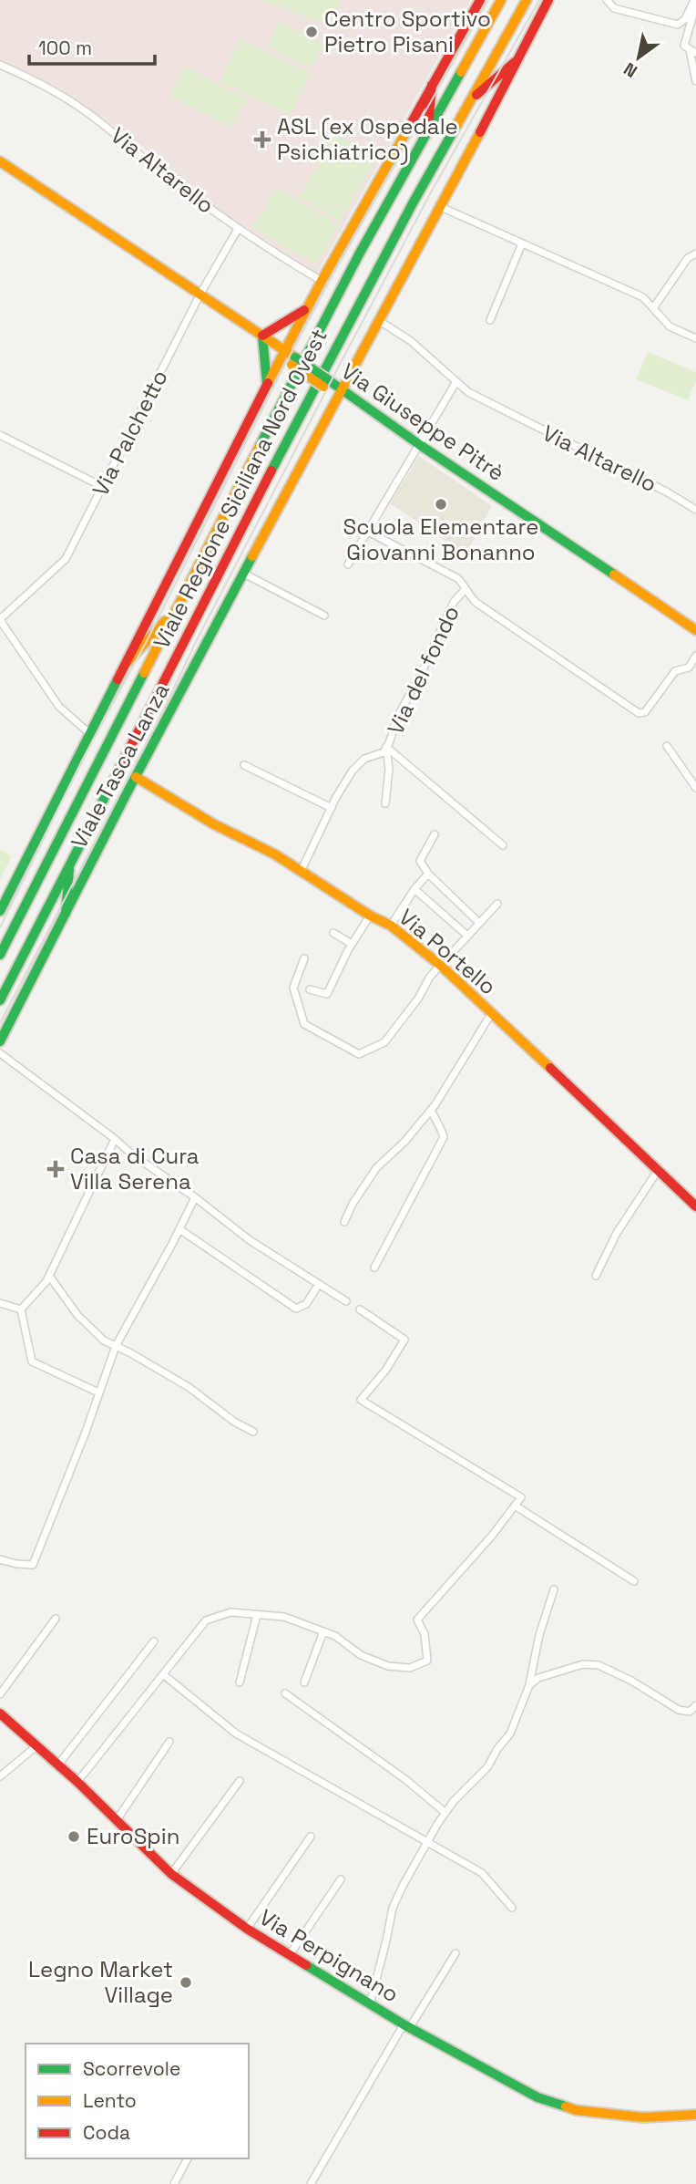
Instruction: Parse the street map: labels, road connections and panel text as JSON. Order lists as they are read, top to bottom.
{
  "streets": {
    "street": [
      "Via Altarello",
      "Via Giuseppe Pitrè",
      "Via Palchetto",
      "Viale Regione Siciliana Nord Ovest",
      "Via del fondo",
      "Viale Tasca Lanza",
      "Via Portello",
      "Via Perpignano"
    ]
  },
  "crossings": [
    ["Via Altarello", "Via Palchetto"],
    ["Via Altarello", "Viale Regione Siciliana Nord Ovest"],
    ["Via Giuseppe Pitrè", "Via Palchetto"],
    ["Via Giuseppe Pitrè", "Viale Regione Siciliana Nord Ovest"],
    ["Via Giuseppe Pitrè", "Viale Tasca Lanza"],
    ["Viale Regione Siciliana Nord Ovest", "Viale Tasca Lanza"],
    ["Viale Tasca Lanza", "Via Portello"]
  ],
  "places": {
    "other": [
      "Centro Sportivo Pietro Pisani",
      "Scuola Elementare Giovanni Bonanno",
      "EuroSpin",
      "Legno Market Village"
    ],
    "health": ["ASL (ex Ospedale Psichiatrico)", "Casa di Cura Villa Serena"]
  },
  "legend": ["Scorrevole", "Lento", "Coda"],
  "scale_bar": "100 m",
  "north": "bottom left"
}
